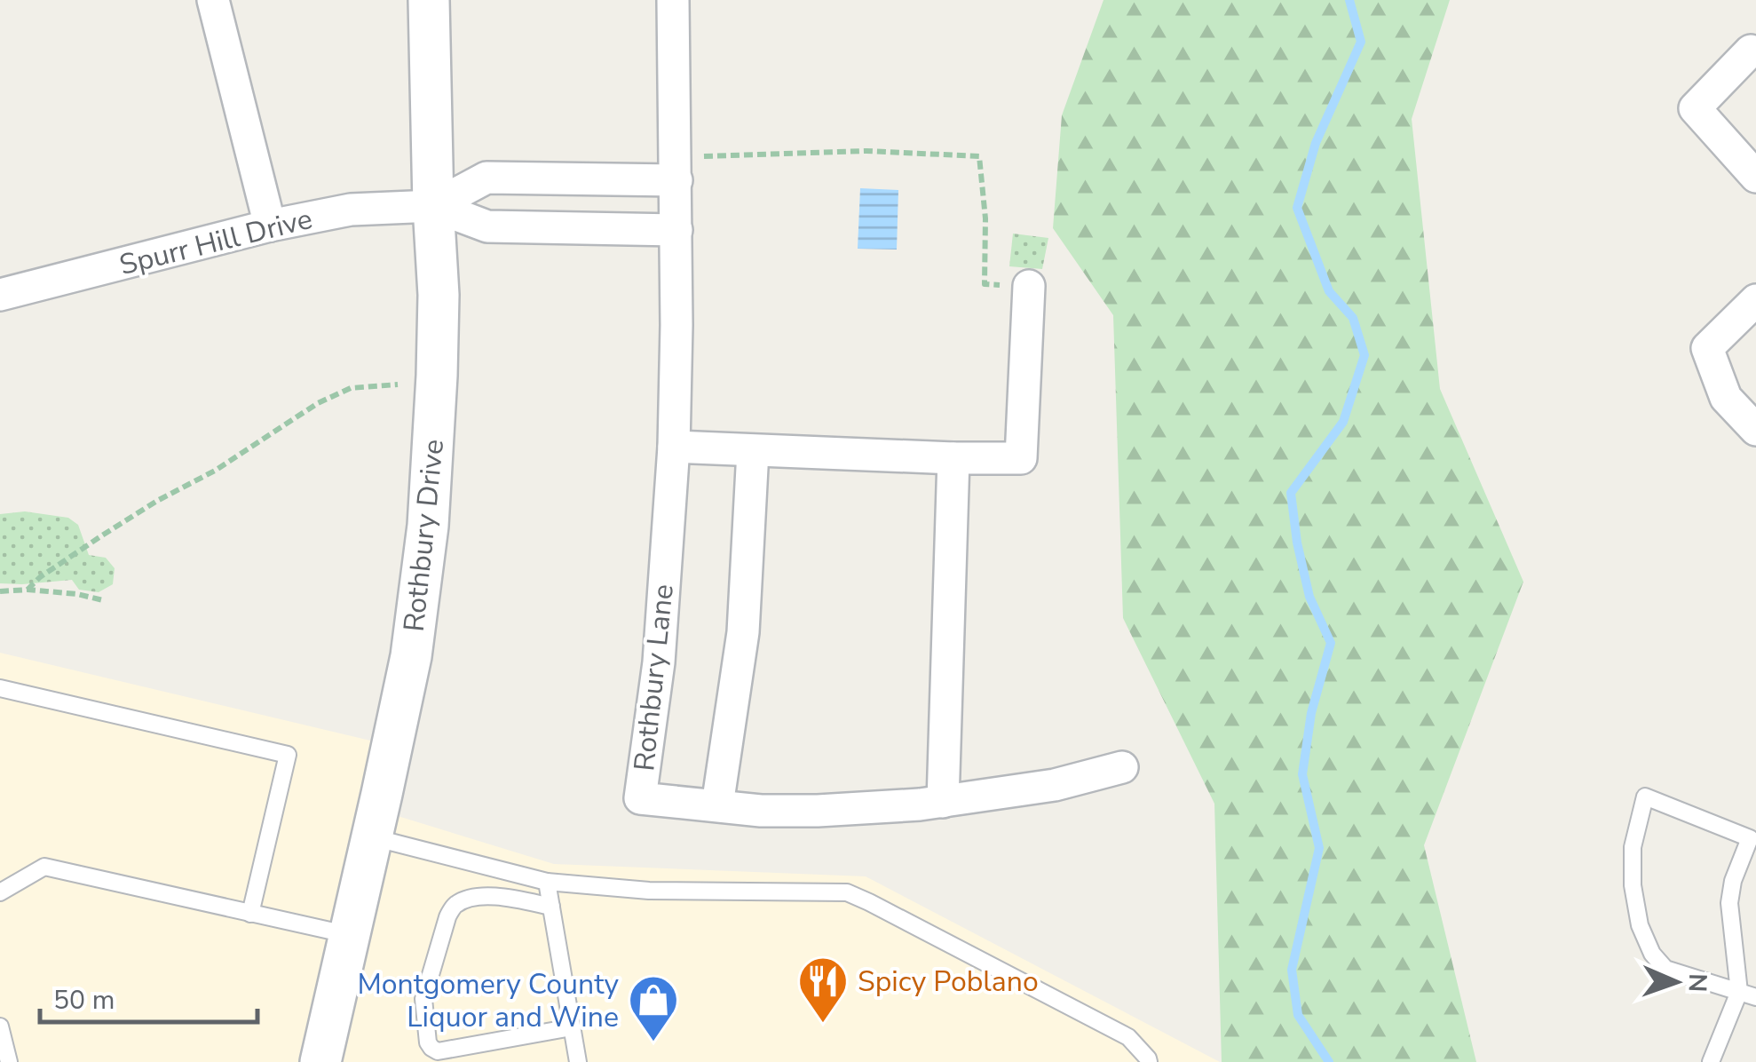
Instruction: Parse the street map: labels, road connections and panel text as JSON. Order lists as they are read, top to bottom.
{
  "streets": {
    "street": ["Spurr Hill Drive", "Rothbury Drive", "Rothbury Lane"]
  },
  "crossings": [
    ["Spurr Hill Drive", "Rothbury Drive"]
  ],
  "places": {
    "restaurant": ["Spicy Poblano"],
    "shop": ["Montgomery County Liquor and Wine"]
  },
  "scale_bar": "50 m",
  "north": "right"
}
